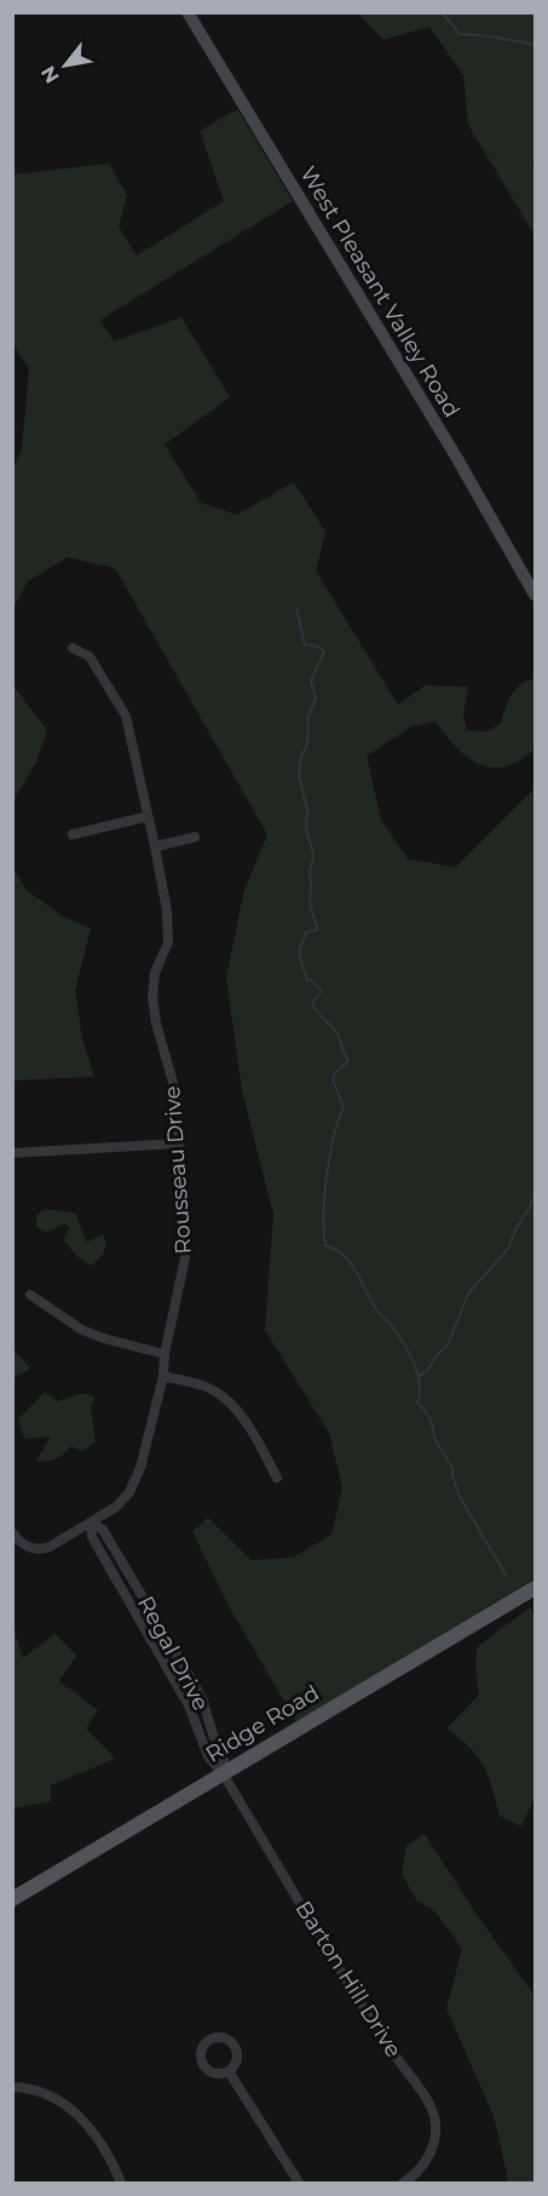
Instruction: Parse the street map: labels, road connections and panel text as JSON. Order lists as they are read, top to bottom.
{
  "streets": {
    "main road": ["West Pleasant Valley Road", "Ridge Road"],
    "street": ["Rousseau Drive", "Regal Drive", "Barton Hill Drive"]
  },
  "crossings": [
    ["Rousseau Drive", "Regal Drive"],
    ["Regal Drive", "Ridge Road"],
    ["Regal Drive", "Barton Hill Drive"],
    ["Ridge Road", "Barton Hill Drive"]
  ],
  "north": "bottom left"
}
